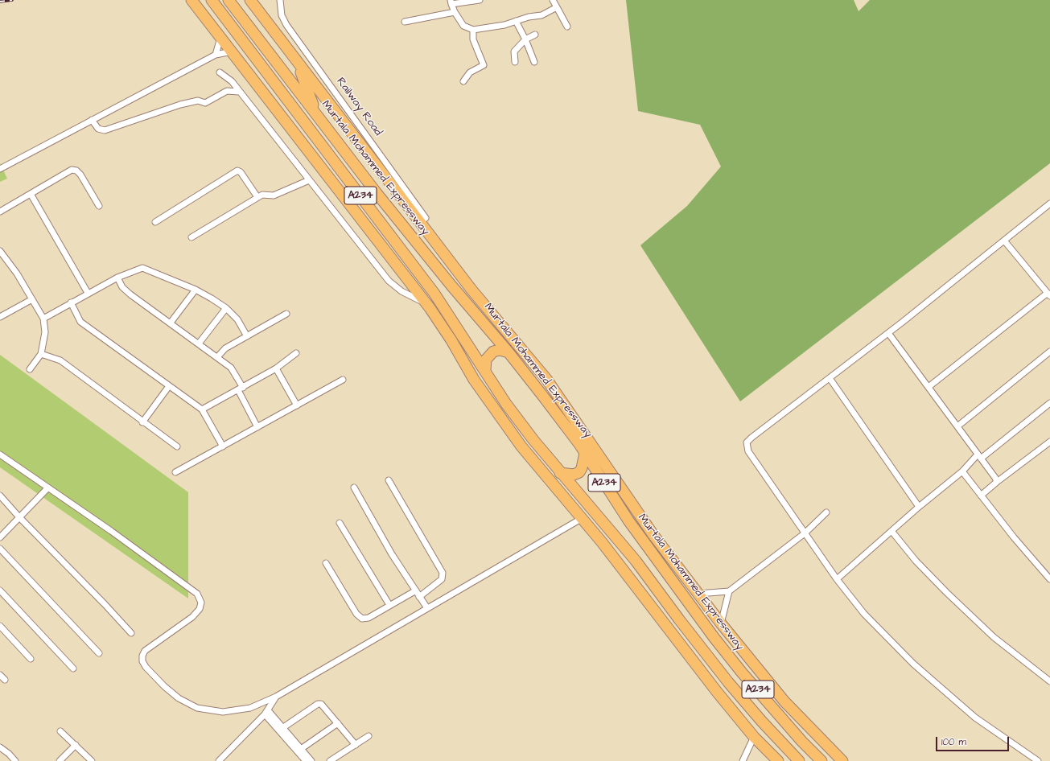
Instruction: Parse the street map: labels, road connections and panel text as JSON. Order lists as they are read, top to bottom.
{
  "streets": {
    "highway": ["Murtala Mohammed Expressway", "A234"],
    "street": ["Railway Road"]
  },
  "crossings": [
    ["Railway Road", "Murtala Mohammed Expressway"]
  ],
  "scale_bar": "100 m"
}
